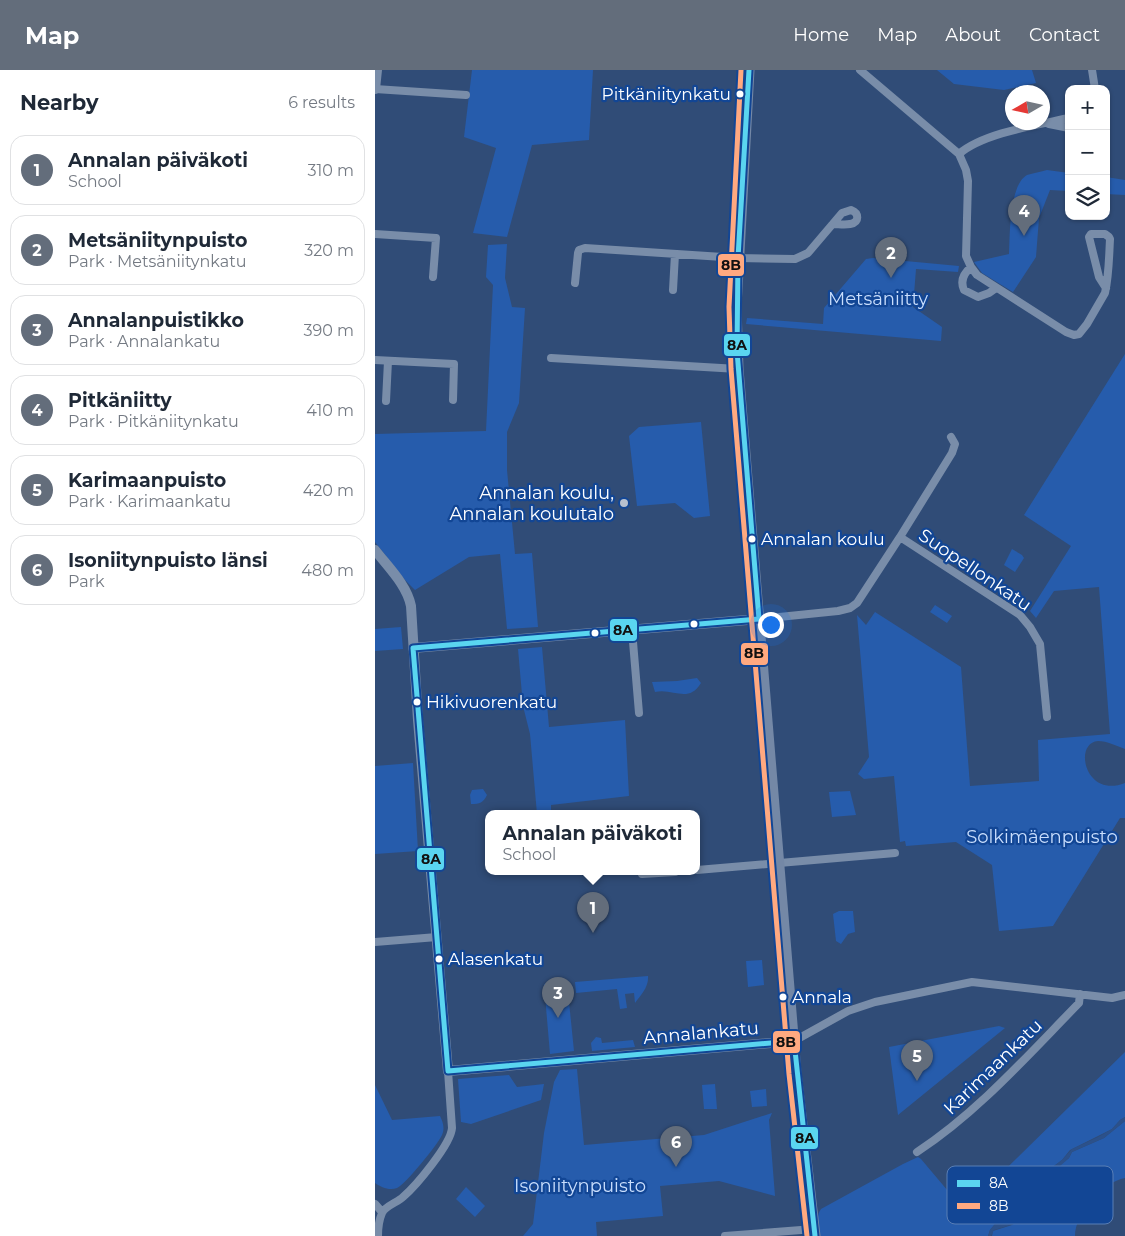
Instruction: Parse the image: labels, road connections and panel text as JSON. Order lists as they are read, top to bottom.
{
  "streets": {
    "street": ["Suopellonkatu", "Annalankatu", "Karimaankatu"]
  },
  "crossings": [
    ["Annalankatu", "Karimaankatu"]
  ],
  "parks": ["Metsäniitty", "Solkimäenpuisto", "Isoniitynpuisto"],
  "places": [
    "Pitkäniitynkatu",
    "Annalan koulu, Annalan koulutalo",
    "Annalan koulu",
    "Hikivuorenkatu",
    "Alasenkatu",
    "Annala"
  ],
  "lines": ["transit line 8A", "transit line 8B"],
  "legend": ["8A", "8B"],
  "north": "left",
  "page": {
    "header": "Map",
    "nav": [
      "Home",
      "Map",
      "About",
      "Contact"
    ],
    "heading": ["Nearby", "6 results"],
    "map_buttons": ["+", "−"],
    "list": [
      {
        "mark": "1",
        "name": "Annalan päiväkoti",
        "note": "School",
        "value": "310 m"
      },
      {
        "mark": "2",
        "name": "Metsäniitynpuisto",
        "note": "Park · Metsäniitynkatu",
        "value": "320 m"
      },
      {
        "mark": "3",
        "name": "Annalanpuistikko",
        "note": "Park · Annalankatu",
        "value": "390 m"
      },
      {
        "mark": "4",
        "name": "Pitkäniitty",
        "note": "Park · Pitkäniitynkatu",
        "value": "410 m"
      },
      {
        "mark": "5",
        "name": "Karimaanpuisto",
        "note": "Park · Karimaankatu",
        "value": "420 m"
      },
      {
        "mark": "6",
        "name": "Isoniitynpuisto länsi",
        "note": "Park",
        "value": "480 m"
      }
    ],
    "pins": [
      "4",
      "2",
      "1",
      "3",
      "5",
      "6"
    ],
    "popup": ["Annalan päiväkoti", "School"]
  }
}
